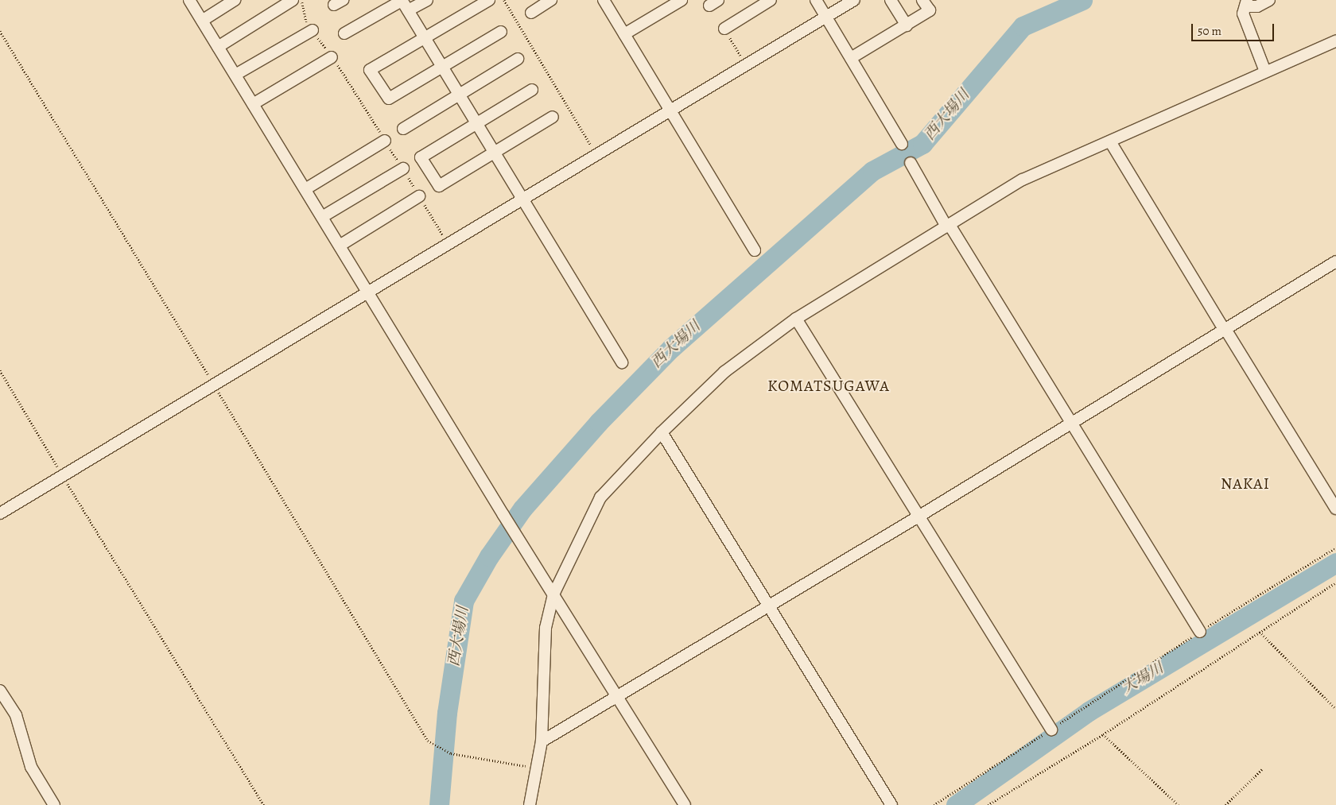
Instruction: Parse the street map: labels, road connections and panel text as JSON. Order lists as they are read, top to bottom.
{
  "districts": ["KOMATSUGAWA", "NAKAI"],
  "water": ["西大場川", "大場川"],
  "scale_bar": "50 m"
}
